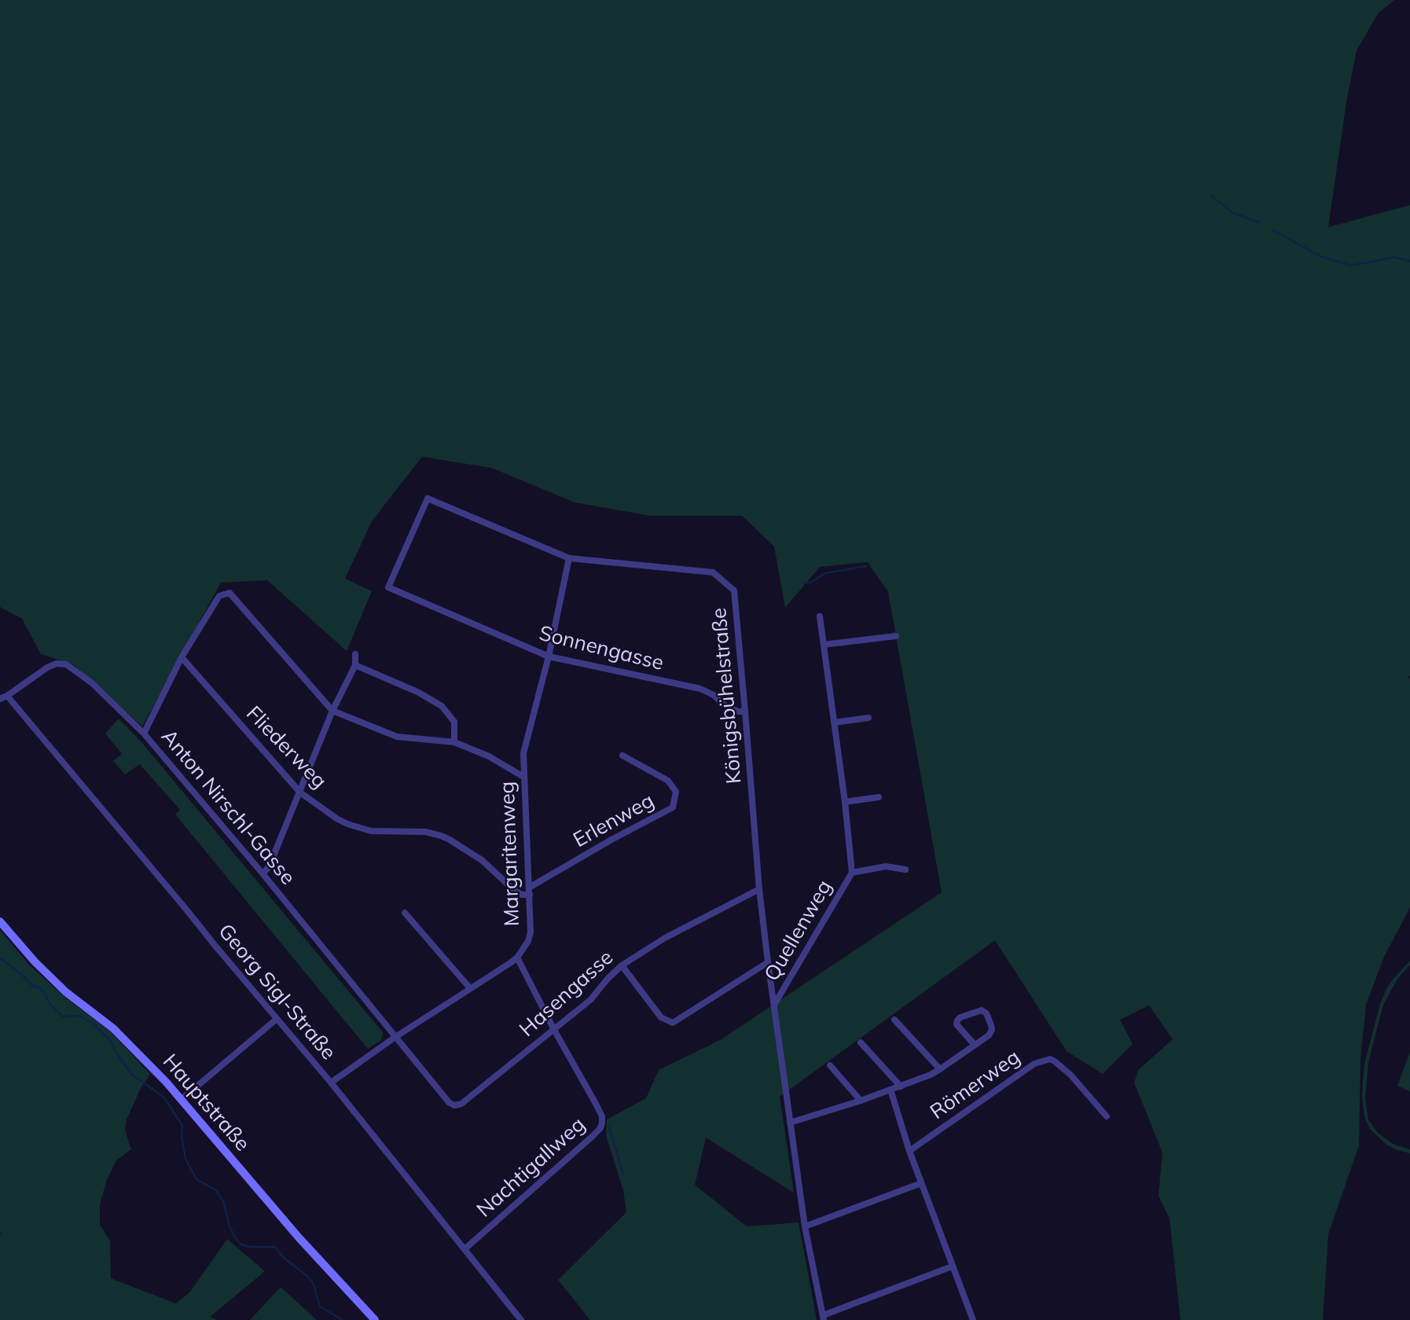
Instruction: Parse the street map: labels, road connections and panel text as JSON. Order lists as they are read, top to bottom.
{
  "streets": {
    "main road": ["Hauptstraße"],
    "street": [
      "Sonnengasse",
      "Königsbühelstraße",
      "Fliederweg",
      "Anton Nirschl-Gasse",
      "Erlenweg",
      "Margaritenweg",
      "Quellenweg",
      "Georg Sigl-Straße",
      "Hasengasse",
      "Römerweg",
      "Nachtigallweg"
    ]
  },
  "crossings": [
    ["Sonnengasse", "Königsbühelstraße"],
    ["Sonnengasse", "Margaritenweg"],
    ["Königsbühelstraße", "Margaritenweg"],
    ["Königsbühelstraße", "Quellenweg"],
    ["Königsbühelstraße", "Hasengasse"],
    ["Fliederweg", "Erlenweg"],
    ["Fliederweg", "Margaritenweg"],
    ["Anton Nirschl-Gasse", "Margaritenweg"],
    ["Anton Nirschl-Gasse", "Georg Sigl-Straße"],
    ["Anton Nirschl-Gasse", "Hasengasse"],
    ["Erlenweg", "Margaritenweg"],
    ["Margaritenweg", "Georg Sigl-Straße"],
    ["Margaritenweg", "Hasengasse"],
    ["Margaritenweg", "Nachtigallweg"],
    ["Georg Sigl-Straße", "Nachtigallweg"],
    ["Hasengasse", "Nachtigallweg"]
  ]
}
